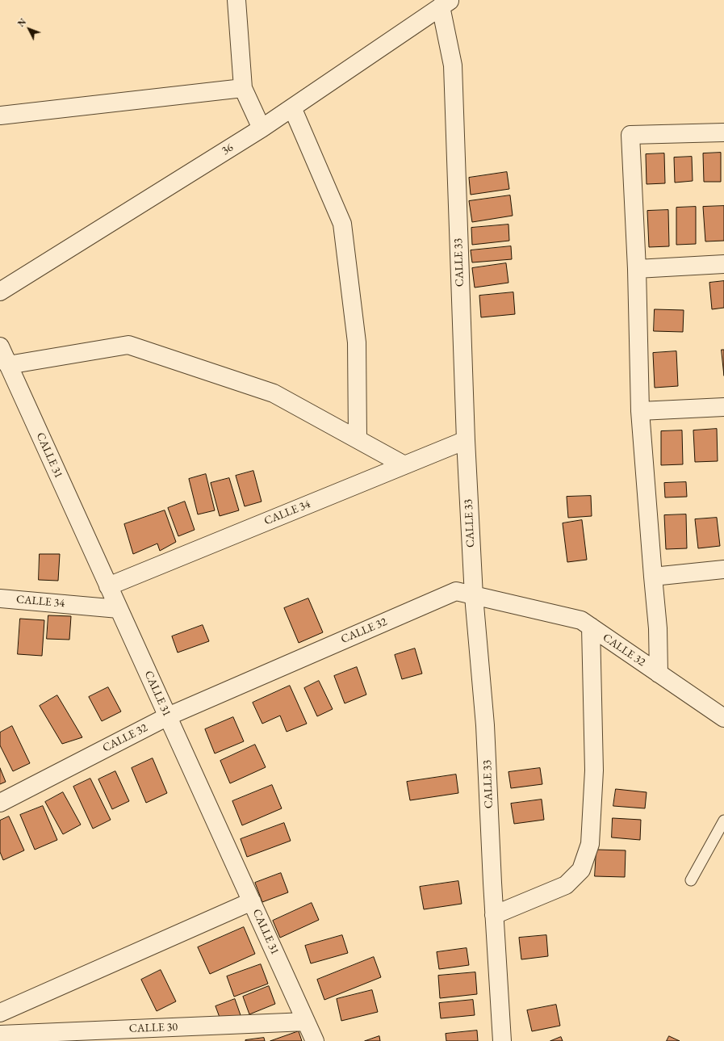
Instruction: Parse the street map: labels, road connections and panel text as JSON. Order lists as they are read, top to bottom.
{
  "streets": {
    "street": [
      "36",
      "CALLE 33",
      "CALLE 31",
      "CALLE 34",
      "CALLE 32",
      "CALLE 30"
    ]
  },
  "crossings": [
    ["36", "CALLE 33"],
    ["CALLE 33", "CALLE 34"],
    ["CALLE 33", "CALLE 32"],
    ["CALLE 31", "CALLE 34"],
    ["CALLE 31", "CALLE 32"],
    ["CALLE 31", "CALLE 30"]
  ],
  "north": "top left"
}
